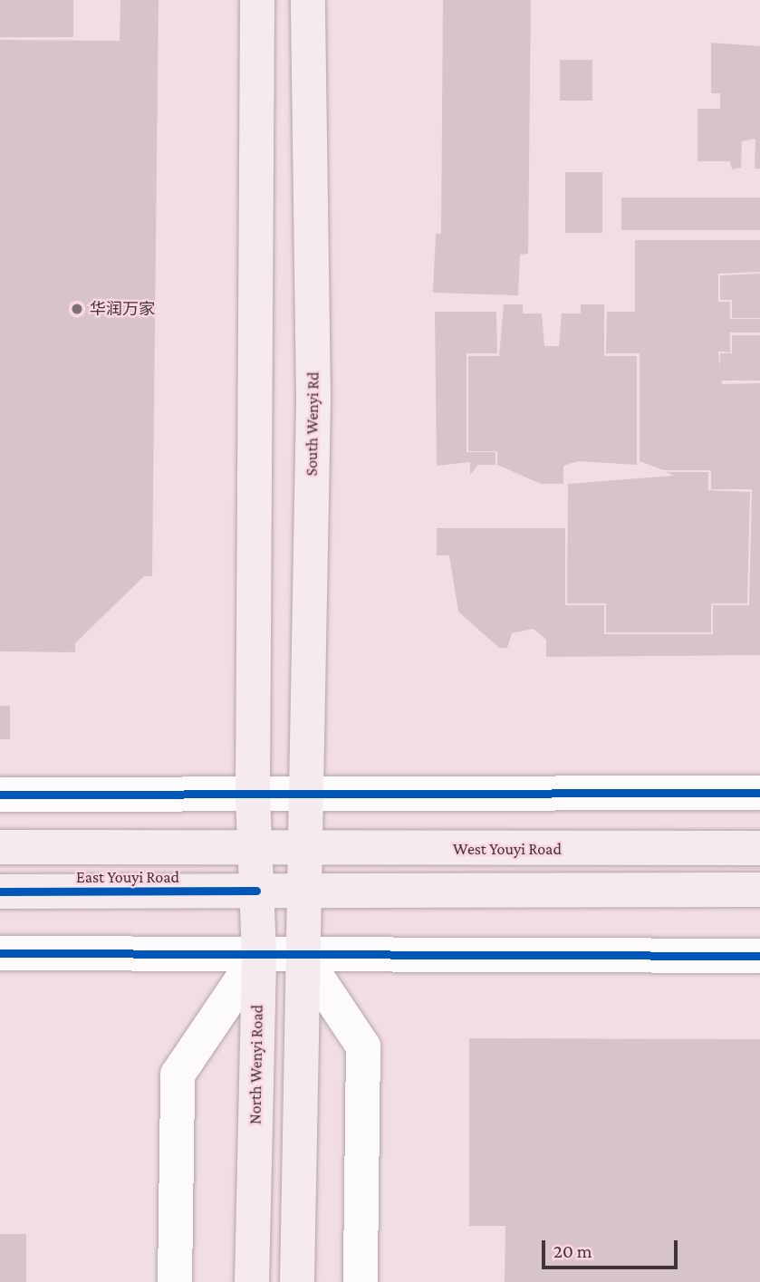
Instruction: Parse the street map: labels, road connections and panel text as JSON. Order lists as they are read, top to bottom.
{
  "streets": {
    "main road": [
      "South Wenyi Rd",
      "West Youyi Road",
      "East Youyi Road",
      "North Wenyi Road"
    ]
  },
  "crossings": [
    ["South Wenyi Rd", "West Youyi Road"],
    ["West Youyi Road", "East Youyi Road"],
    ["West Youyi Road", "North Wenyi Road"],
    ["East Youyi Road", "North Wenyi Road"]
  ],
  "places": ["华润万家"],
  "scale_bar": "20 m"
}
